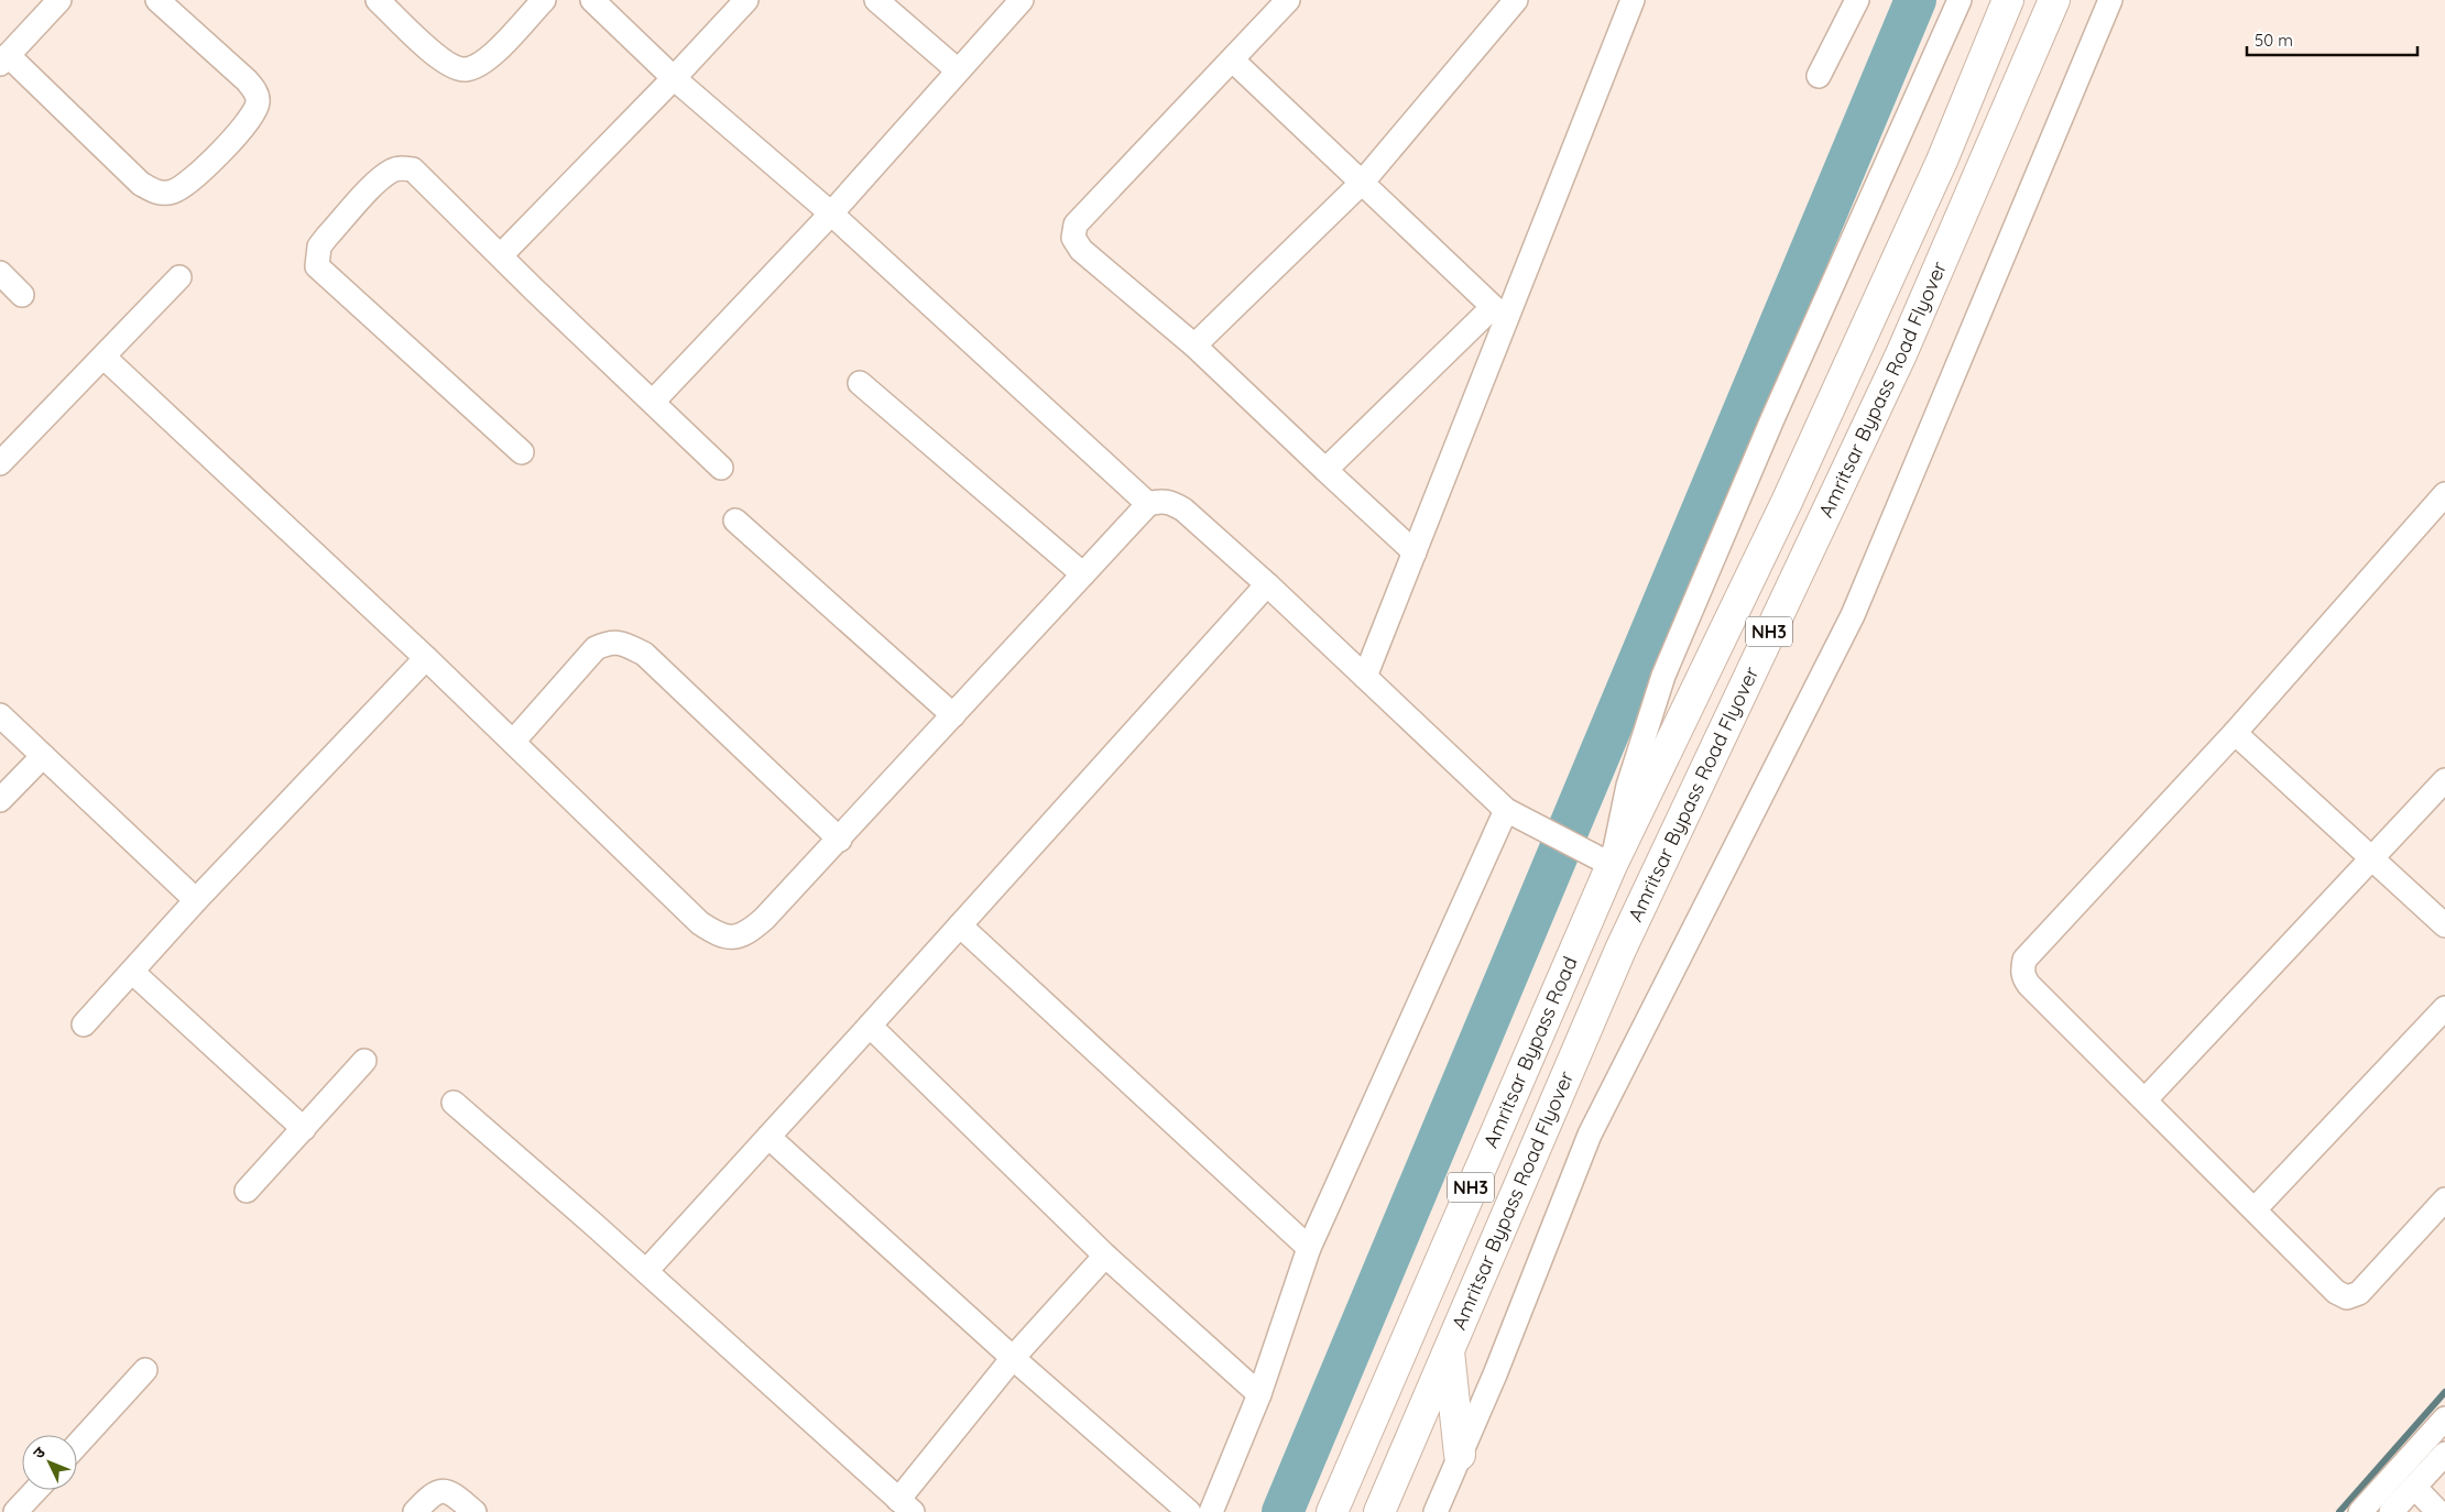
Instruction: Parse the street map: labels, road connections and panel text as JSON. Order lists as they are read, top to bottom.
{
  "streets": {
    "highway": ["Amritsar Bypass Road Flyover", "NH3", "Amritsar Bypass Road"]
  },
  "crossings": [
    ["Amritsar Bypass Road Flyover", "NH3"],
    ["Amritsar Bypass Road Flyover", "Amritsar Bypass Road"]
  ],
  "scale_bar": "50 m",
  "north": "top left"
}
